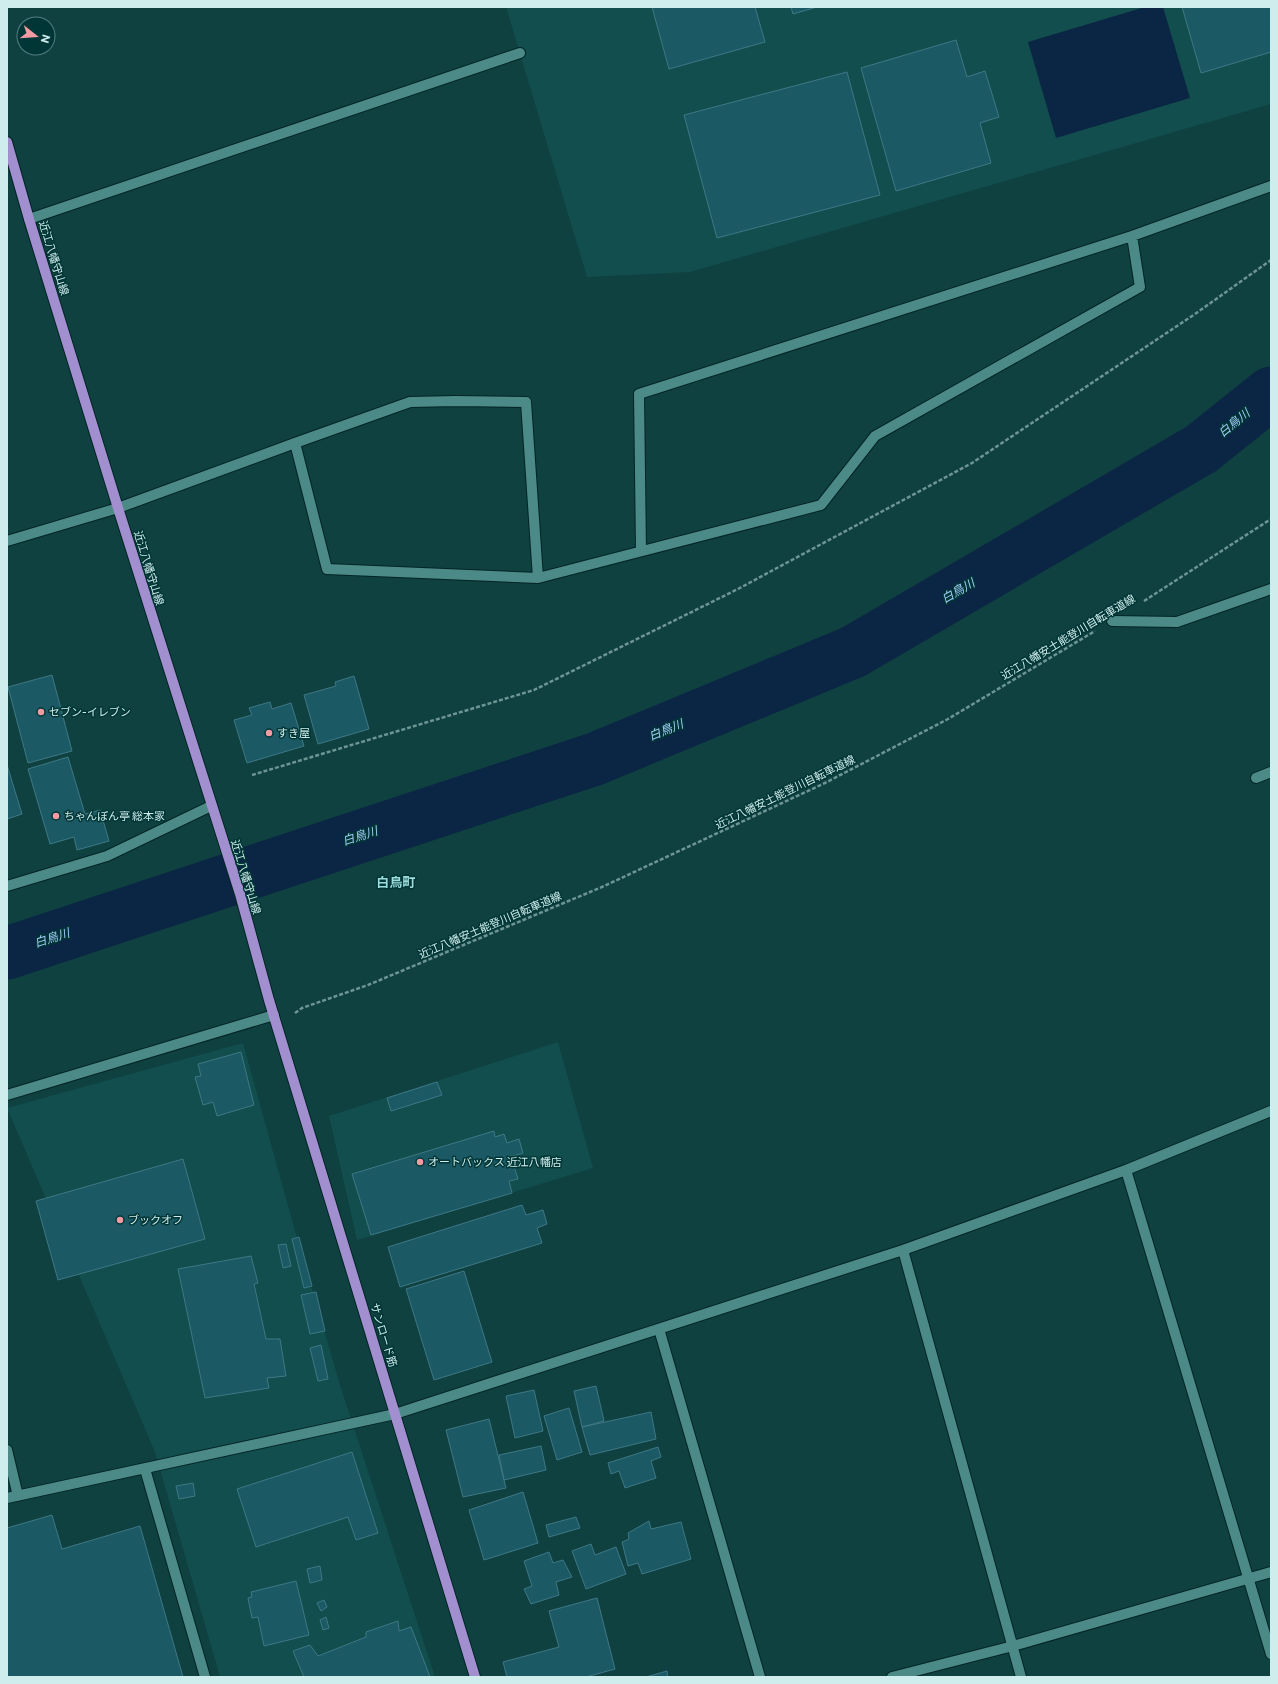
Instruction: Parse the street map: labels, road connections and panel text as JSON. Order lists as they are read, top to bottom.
{
  "streets": {
    "main road": ["近江八幡守山線", "サンロード筋"],
    "path": ["近江八幡安土能登川自転車道線"]
  },
  "crossings": [
    ["近江八幡守山線", "サンロード筋"],
    ["近江八幡安土能登川自転車道線", "サンロード筋"]
  ],
  "districts": ["白鳥町"],
  "water": ["白鳥川"],
  "places": [
    "セブン-イレブン",
    "すき屋",
    "ちゃんぽん亭 総本家",
    "オートバックス 近江八幡店",
    "ブックオフ"
  ],
  "north": "right"
}
